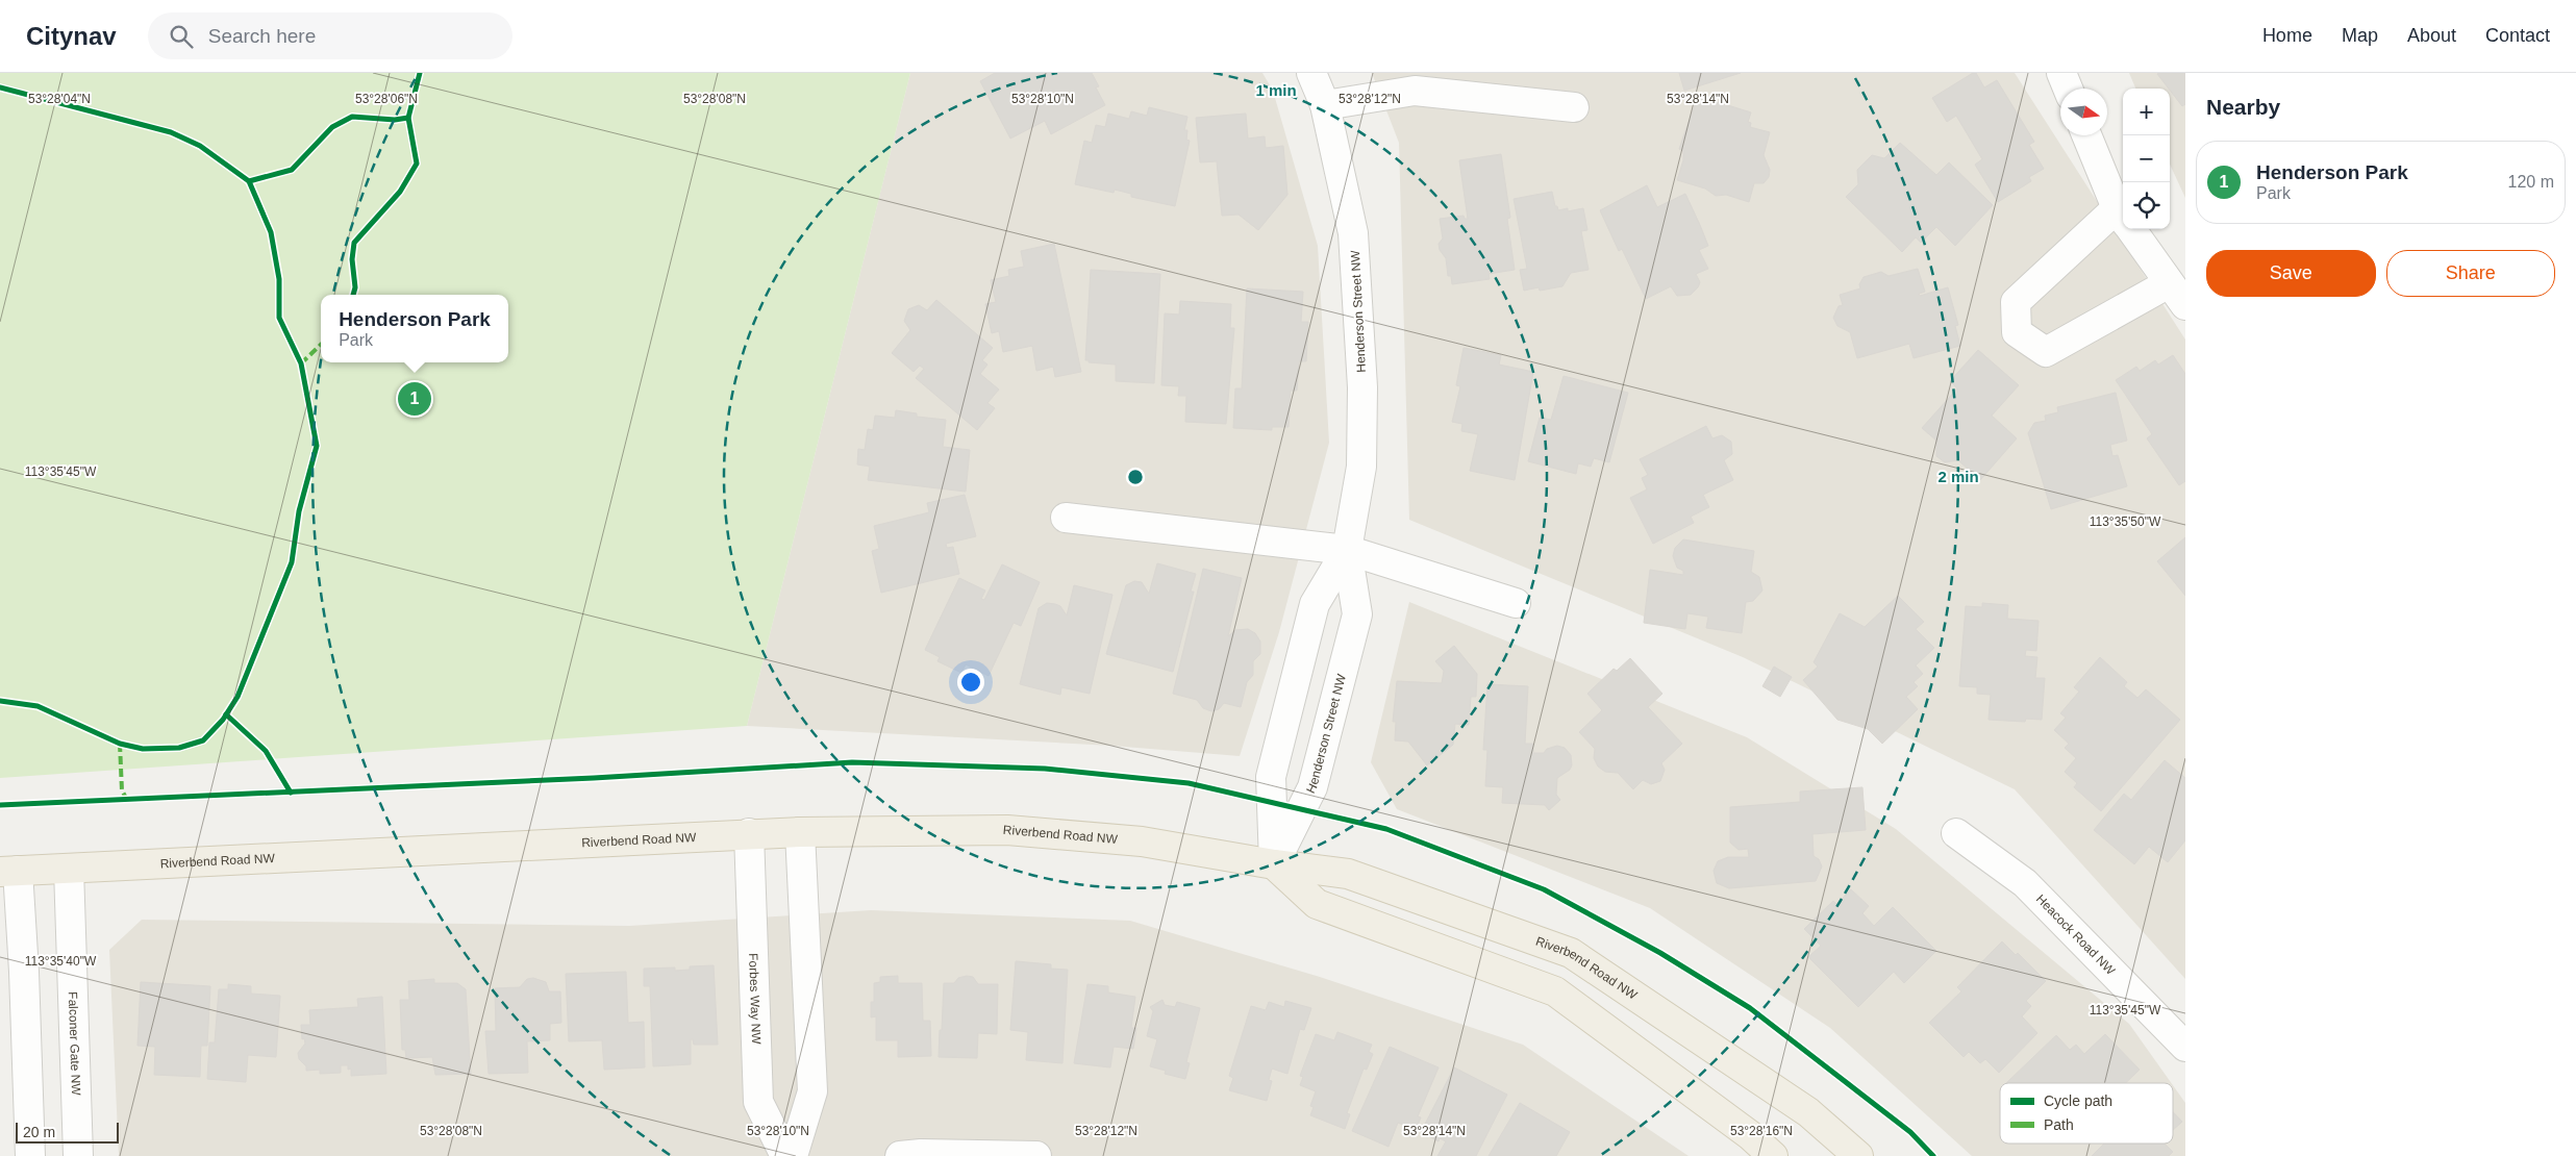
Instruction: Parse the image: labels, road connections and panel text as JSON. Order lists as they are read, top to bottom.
{
  "streets": {
    "main road": ["Riverbend Road NW"],
    "street": [
      "Henderson Street NW",
      "Heacock Road NW",
      "Forbes Way NW",
      "Falconer Gate NW"
    ]
  },
  "crossings": [
    ["Henderson Street NW", "Riverbend Road NW"],
    ["Riverbend Road NW", "Forbes Way NW"],
    ["Riverbend Road NW", "Falconer Gate NW"]
  ],
  "legend": ["Cycle path", "Path"],
  "scale_bar": "20 m",
  "north": "right",
  "page": {
    "header": "Citynav",
    "search": "Search here",
    "nav": [
      "Home",
      "Map",
      "About",
      "Contact"
    ],
    "heading": "Nearby",
    "map_buttons": ["+", "−"],
    "list": [
      {
        "mark": "1",
        "name": "Henderson Park",
        "note": "Park",
        "value": "120 m"
      }
    ],
    "buttons": ["Save", "Share"],
    "popup": ["Henderson Park", "Park"],
    "pins": "1",
    "scale": "20 m"
  },
  "coordinates": [
    "53°28'04\"N",
    "53°28'06\"N",
    "53°28'08\"N",
    "53°28'10\"N",
    "53°28'12\"N",
    "53°28'14\"N",
    "113°35'45\"W",
    "113°35'50\"W",
    "113°35'40\"W",
    "53°28'16\"N"
  ],
  "rings": ["1 min", "2 min"]
}
